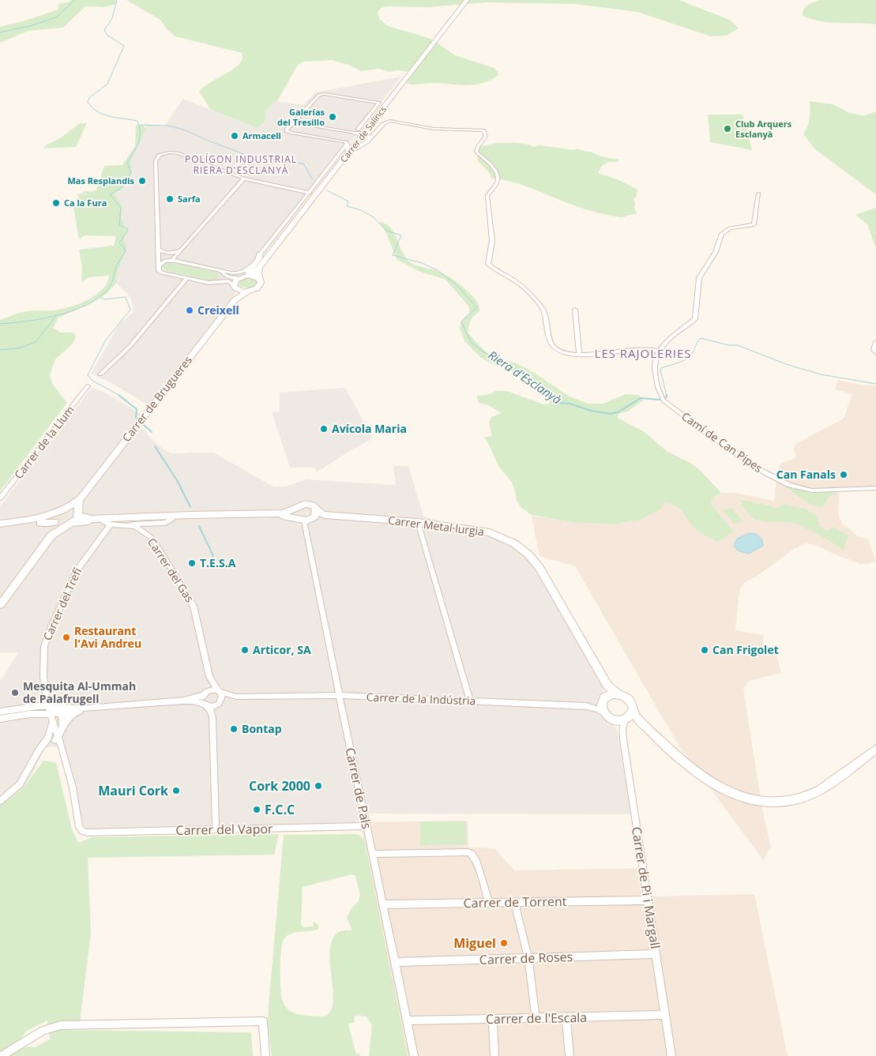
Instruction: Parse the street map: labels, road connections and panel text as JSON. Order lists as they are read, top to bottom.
{
  "streets": {
    "main road": ["Carrer de Salincs", "Carrer de Brugueres", "Carrer Metal·lurgia"],
    "street": [
      "Carrer de la Llum",
      "Camí de Can Pipes",
      "Carrer del Gas",
      "Carrer del Trefí",
      "Carrer de la Indústria",
      "Carrer de Pals",
      "Carrer del Vapor",
      "Carrer de Pi i Margall",
      "Carrer de Torrent",
      "Carrer de Roses",
      "Carrer de l'Escala"
    ]
  },
  "crossings": [
    ["Carrer Metal·lurgia", "Carrer de la Indústria"],
    ["Carrer Metal·lurgia", "Carrer de Pals"],
    ["Carrer Metal·lurgia", "Carrer de Pi i Margall"],
    ["Carrer del Gas", "Carrer de la Indústria"],
    ["Carrer del Trefí", "Carrer del Vapor"],
    ["Carrer de la Indústria", "Carrer de Pals"],
    ["Carrer de la Indústria", "Carrer de Pi i Margall"],
    ["Carrer de Pals", "Carrer del Vapor"],
    ["Carrer de Pals", "Carrer de Torrent"],
    ["Carrer de Pals", "Carrer de Roses"],
    ["Carrer de Pals", "Carrer de l'Escala"],
    ["Carrer de Pi i Margall", "Carrer de Torrent"],
    ["Carrer de Pi i Margall", "Carrer de Roses"],
    ["Carrer de Pi i Margall", "Carrer de l'Escala"]
  ],
  "districts": ["POLÍGON INDUSTRIAL RIERA D'ESCLANYÀ", "LES RAJOLERIES"],
  "water": ["Riera d'Esclanyà"],
  "places": [
    "Galerías del Tresillo",
    "Club Arquers Esclanyà",
    "Armacell",
    "Mas Resplandis",
    "Sarfa",
    "Ca la Fura",
    "Creixell",
    "Avícola Maria",
    "Can Fanals",
    "T.E.S.A",
    "Restaurant l'Avi Andreu",
    "Articor, SA",
    "Can Frigolet",
    "Mesquita Al-Ummah de Palafrugell",
    "Bontap",
    "Cork 2000",
    "Mauri Cork",
    "F.C.C",
    "Miguel"
  ]
}
